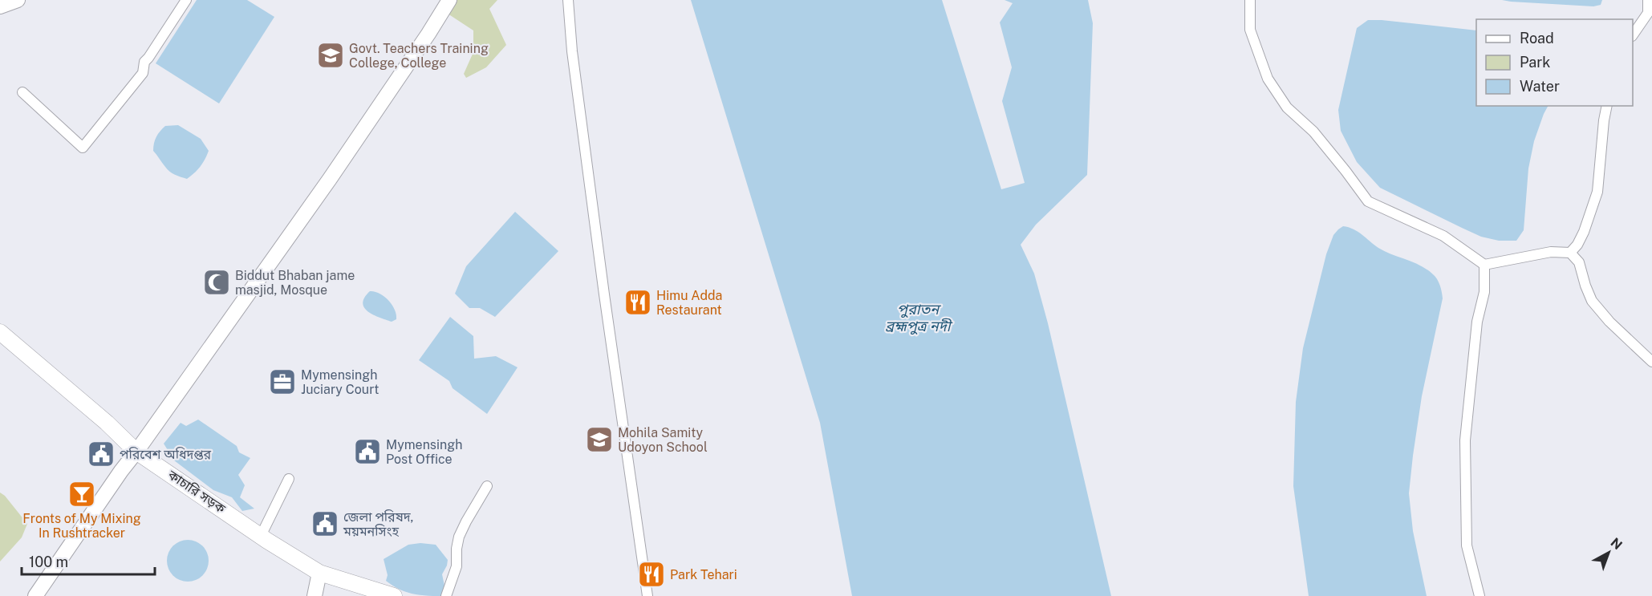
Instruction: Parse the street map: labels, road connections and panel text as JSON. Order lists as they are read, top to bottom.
{
  "streets": {
    "main road": ["কাচারি সড়ক"]
  },
  "water": ["পুরাতন ব্রহ্মপুত্র নদী"],
  "places": {
    "school or university": ["Govt. Teachers Training College, College", "Mohila Samity Udoyon School"],
    "mosque": ["Biddut Bhaban jame masjid, Mosque"],
    "restaurant": ["Himu Adda Restaurant", "Park Tehari"],
    "office": ["Mymensingh Juciary Court"],
    "public building": ["Mymensingh Post Office", "পরিবেশ অধিদপ্তর", "জেলা পরিষদ, ময়মনসিংহ"],
    "bar": ["Fronts of My Mixing In Rushtracker"]
  },
  "legend": ["Road", "Park", "Water"],
  "scale_bar": "100 m",
  "north": "top right"
}
